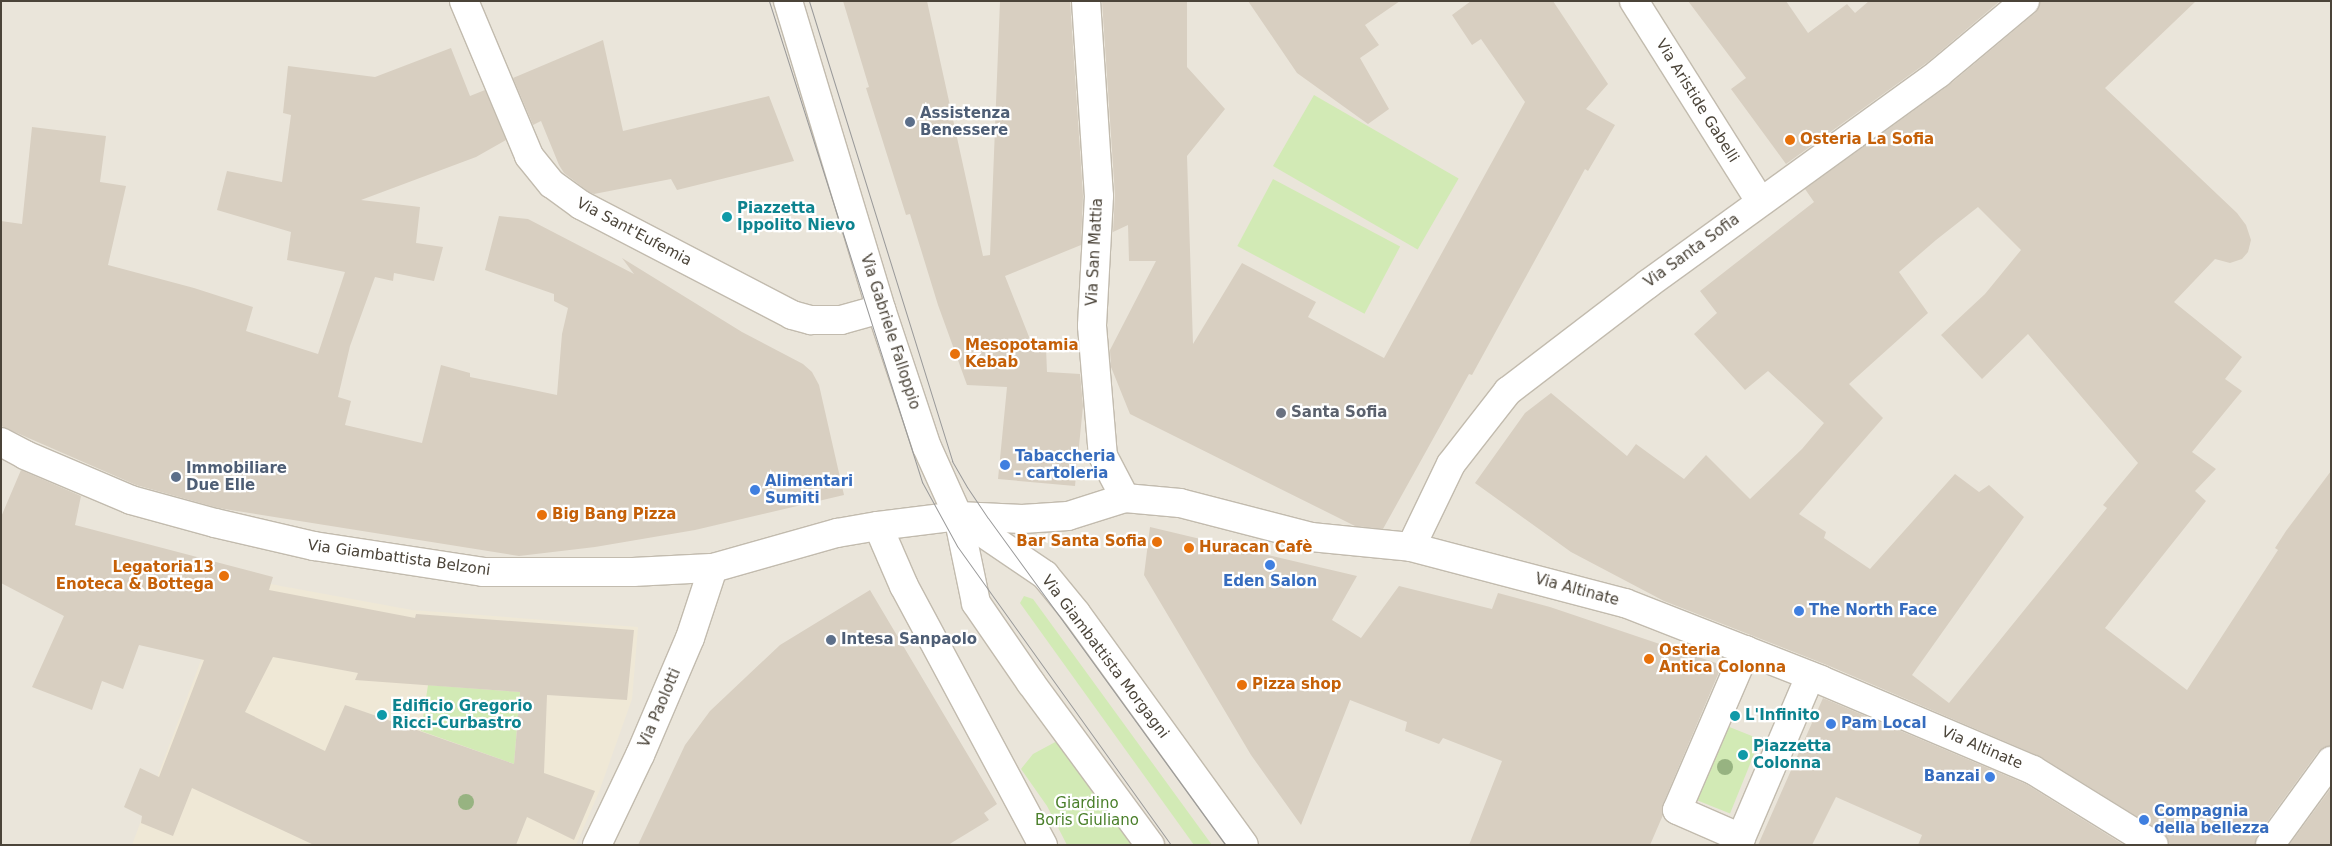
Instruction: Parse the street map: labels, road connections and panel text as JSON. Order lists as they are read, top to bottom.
{
  "streets": {
    "street": [
      "Via Aristide Gabelli",
      "Via Sant'Eufemia",
      "Via Santa Sofia",
      "Via San Mattia",
      "Via Gabriele Falloppio",
      "Via Giambattista Belzoni",
      "Via Altinate",
      "Via Giambattista Morgagni",
      "Via Paolotti"
    ]
  },
  "crossings": [
    ["Via Aristide Gabelli", "Via Santa Sofia"],
    ["Via Sant'Eufemia", "Via Gabriele Falloppio"],
    ["Via Santa Sofia", "Via Altinate"],
    ["Via San Mattia", "Via Altinate"],
    ["Via Gabriele Falloppio", "Via Giambattista Belzoni"],
    ["Via Gabriele Falloppio", "Via Altinate"],
    ["Via Gabriele Falloppio", "Via Giambattista Morgagni"],
    ["Via Giambattista Belzoni", "Via Altinate"],
    ["Via Giambattista Belzoni", "Via Giambattista Morgagni"],
    ["Via Giambattista Belzoni", "Via Paolotti"],
    ["Via Altinate", "Via Giambattista Morgagni"]
  ],
  "parks": ["Giardino Boris Giuliano"],
  "places": [
    "Assistenza Benessere",
    "Osteria La Sofia",
    "Piazzetta Ippolito Nievo",
    "Mesopotamia Kebab",
    "Santa Sofia",
    "Tabaccheria - cartoleria",
    "Immobiliare Due Elle",
    "Alimentari Sumiti",
    "Big Bang Pizza",
    "Bar Santa Sofia",
    "Huracan Cafè",
    "Eden Salon",
    "Legatoria13 Enoteca & Bottega",
    "The North Face",
    "Intesa Sanpaolo",
    "Osteria Antica Colonna",
    "Pizza shop",
    "Edificio Gregorio Ricci-Curbastro",
    "L'Infinito",
    "Pam Local",
    "Piazzetta Colonna",
    "Banzai",
    "Compagnia della bellezza"
  ]
}
